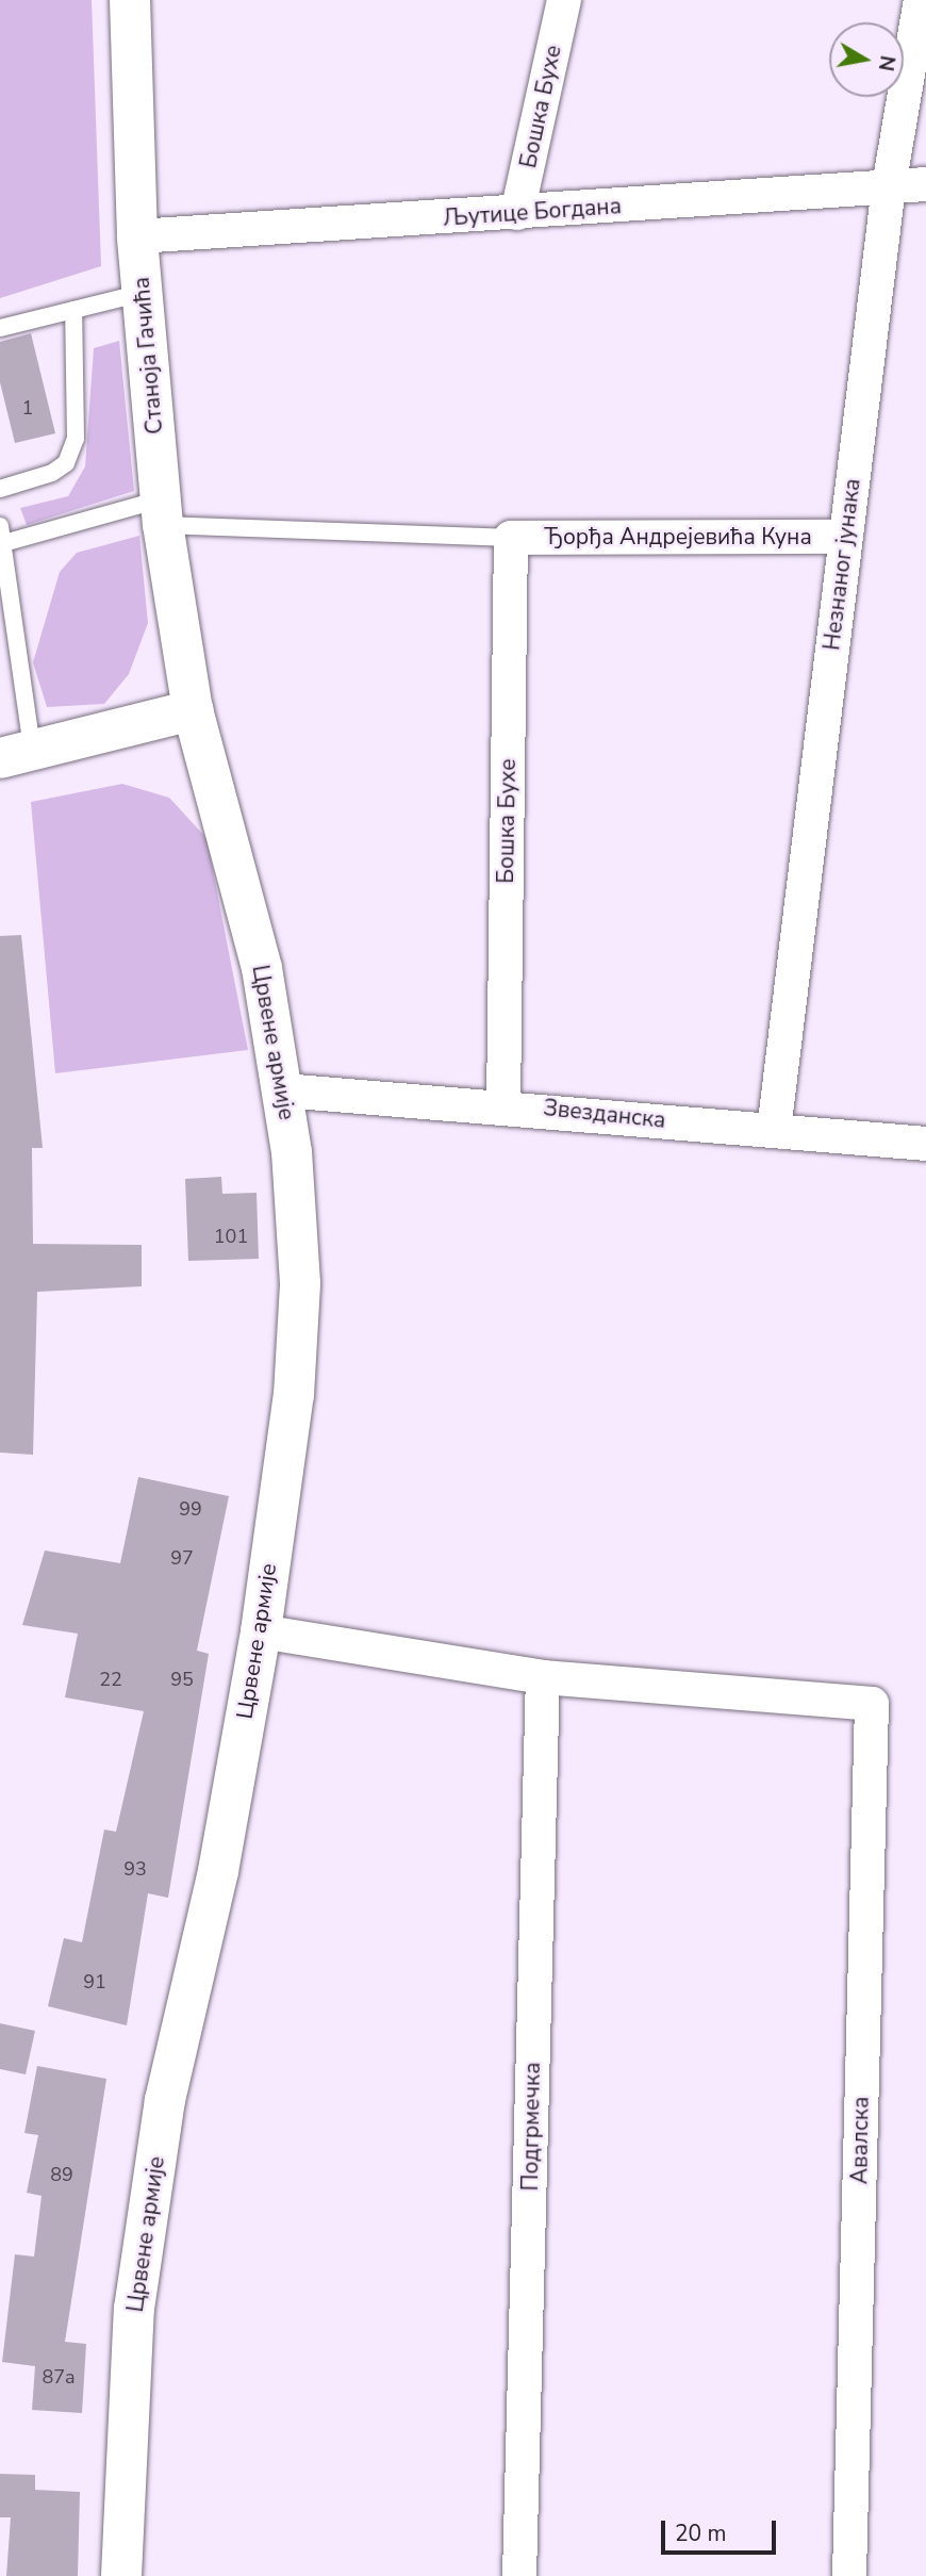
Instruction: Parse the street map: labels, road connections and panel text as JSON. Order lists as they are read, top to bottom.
{
  "streets": {
    "main road": ["Станоја Гачића", "Црвене армије"],
    "street": [
      "Бошка Бухе",
      "Љутице Богдана",
      "Ђорђа Андрејевића Куна",
      "Незнаног јунака",
      "Звезданска",
      "Подгрмечка",
      "Авалска"
    ]
  },
  "crossings": [
    ["Бошка Бухе", "Љутице Богдана"],
    ["Бошка Бухе", "Ђорђа Андрејевића Куна"],
    ["Бошка Бухе", "Звезданска"],
    ["Љутице Богдана", "Станоја Гачића"],
    ["Љутице Богдана", "Незнаног јунака"],
    ["Станоја Гачића", "Црвене армије"],
    ["Ђорђа Андрејевића Куна", "Незнаног јунака"],
    ["Незнаног јунака", "Звезданска"],
    ["Црвене армије", "Звезданска"],
    ["Подгрмечка", "Авалска"]
  ],
  "house_numbers": [
    "1",
    "101",
    "99",
    "97",
    "22",
    "95",
    "93",
    "91",
    "89",
    "87a"
  ],
  "scale_bar": "20 m",
  "north": "right"
}
